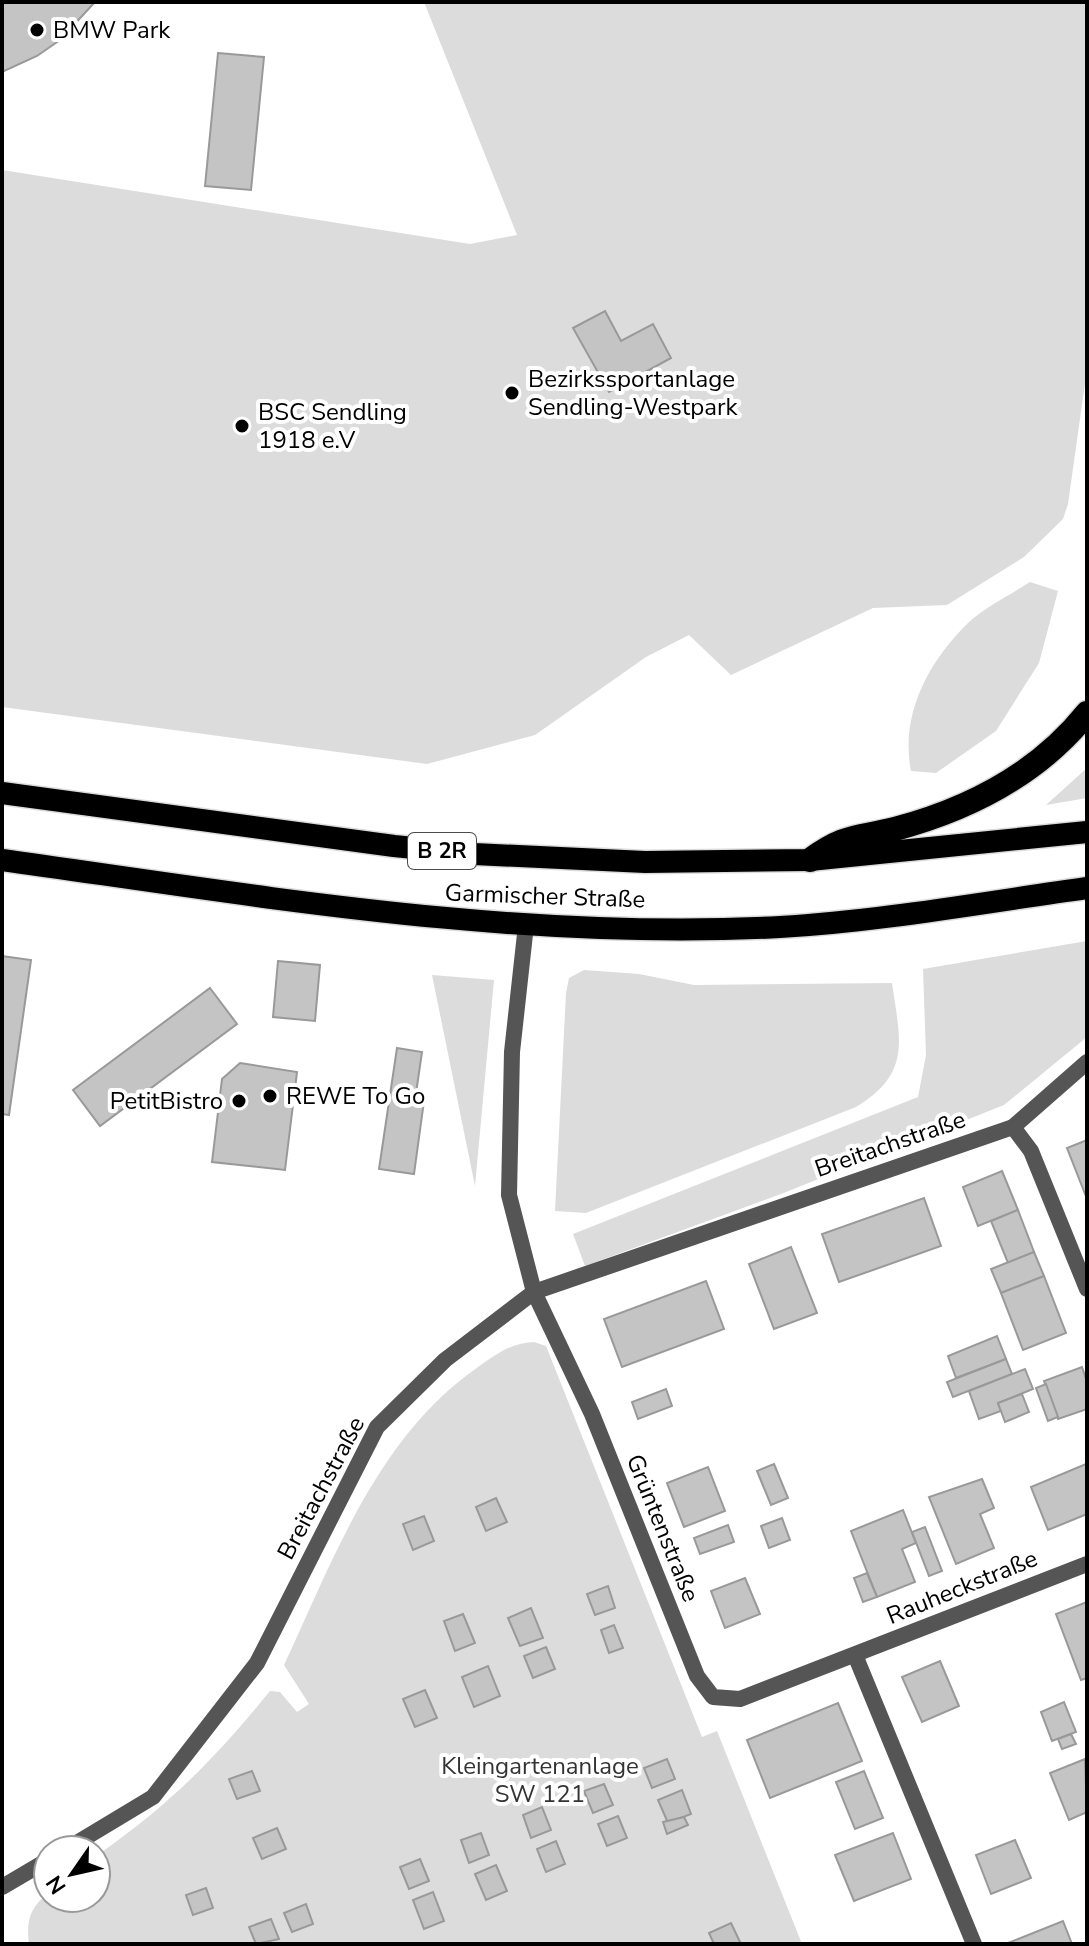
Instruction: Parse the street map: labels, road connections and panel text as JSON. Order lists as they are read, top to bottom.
{
  "streets": {
    "highway": ["B 2R", "Garmischer Straße"],
    "street": ["Breitachstraße", "Grüntenstraße", "Rauheckstraße"]
  },
  "crossings": [
    ["Garmischer Straße", "Grüntenstraße"],
    ["Breitachstraße", "Grüntenstraße"],
    ["Grüntenstraße", "Rauheckstraße"]
  ],
  "parks": ["Kleingartenanlage SW 121"],
  "places": [
    "BMW Park",
    "Bezirkssportanlage Sendling-Westpark",
    "BSC Sendling 1918 e.V",
    "REWE To Go",
    "PetitBistro"
  ],
  "north": "bottom left"
}
